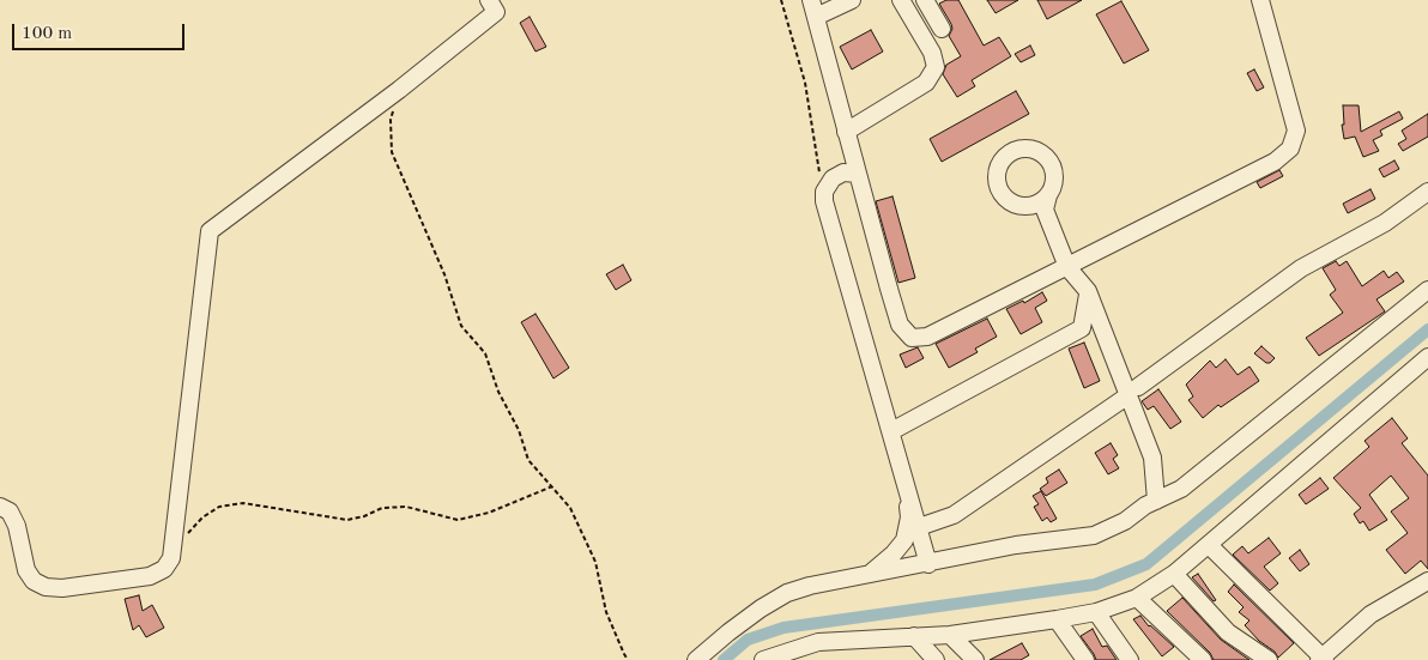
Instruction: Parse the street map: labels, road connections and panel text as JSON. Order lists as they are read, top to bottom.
{
  "scale_bar": "100 m"
}
